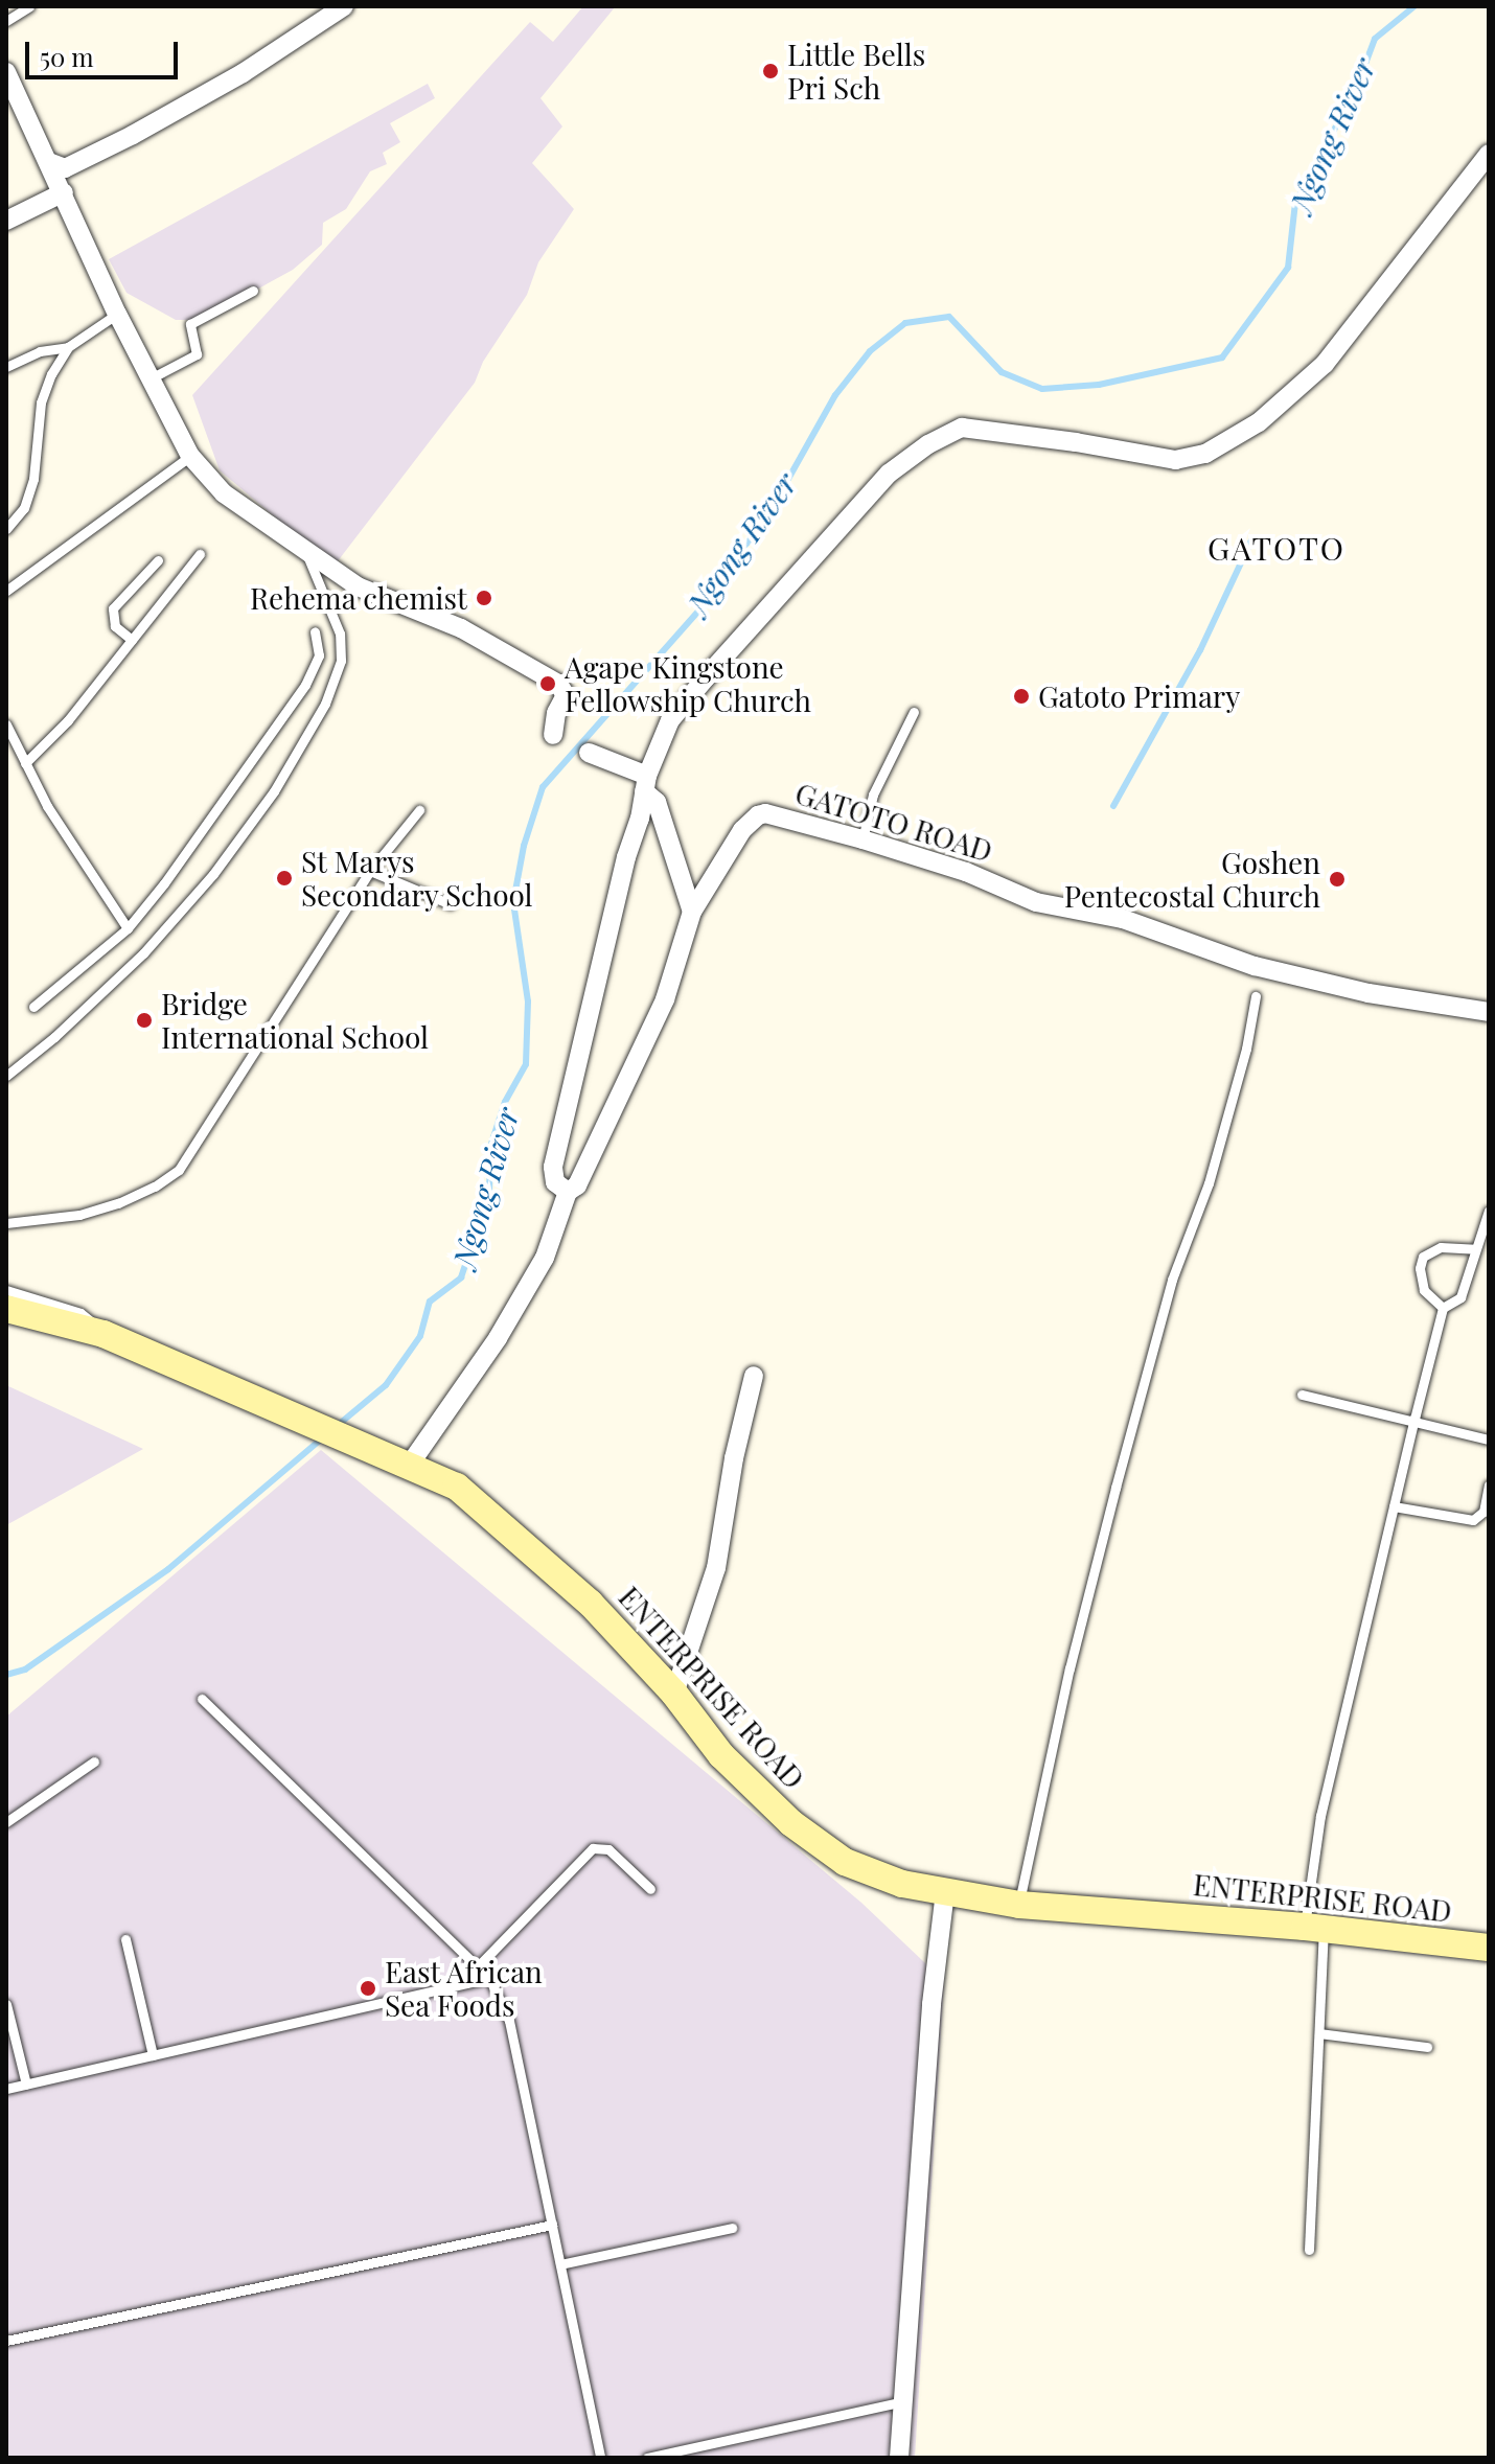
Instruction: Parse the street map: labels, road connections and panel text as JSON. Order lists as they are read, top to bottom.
{
  "streets": {
    "main road": ["ENTERPRISE ROAD"],
    "street": ["GATOTO ROAD"]
  },
  "crossings": [
    ["GATOTO ROAD", "ENTERPRISE ROAD"]
  ],
  "districts": ["GATOTO"],
  "water": ["Ngong River"],
  "places": [
    "Little Bells Pri Sch",
    "Rehema chemist",
    "Agape Kingstone Fellowship Church",
    "Gatoto Primary",
    "St Marys Secondary School",
    "Goshen Pentecostal Church",
    "Bridge International School",
    "East African Sea Foods"
  ],
  "scale_bar": "50 m"
}
